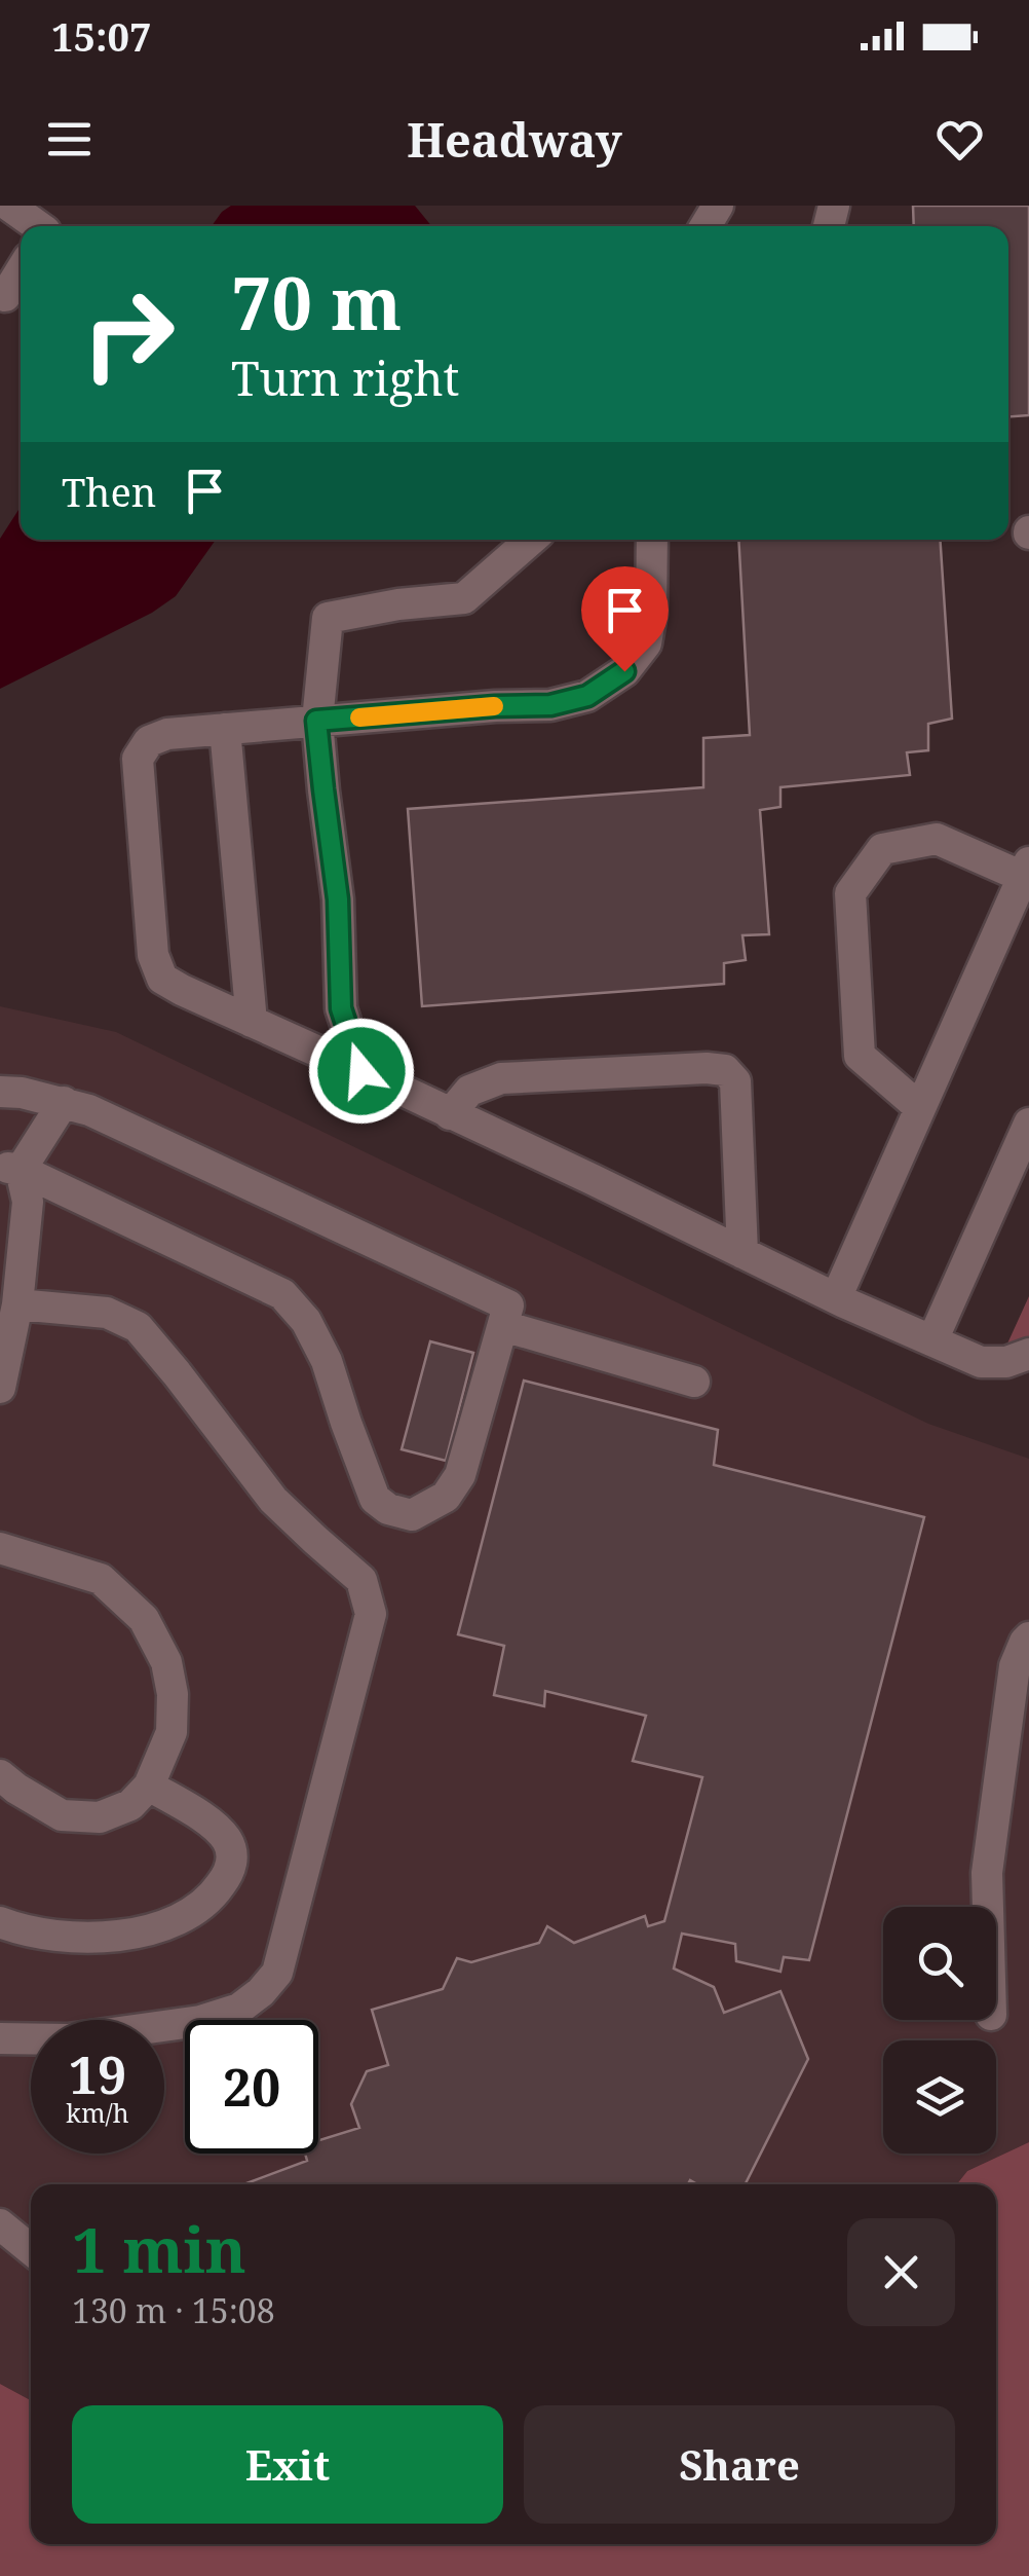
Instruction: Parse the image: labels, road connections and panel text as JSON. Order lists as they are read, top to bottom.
{
  "page": {
    "status": "15:07",
    "header": "Headway",
    "turn": ["70 m", "Turn right"],
    "then": "Then",
    "speed": "19 km/h",
    "limit": "20",
    "heading": ["1 min", "130 m · 15:08"],
    "buttons": ["Exit", "Share"]
  }
}
